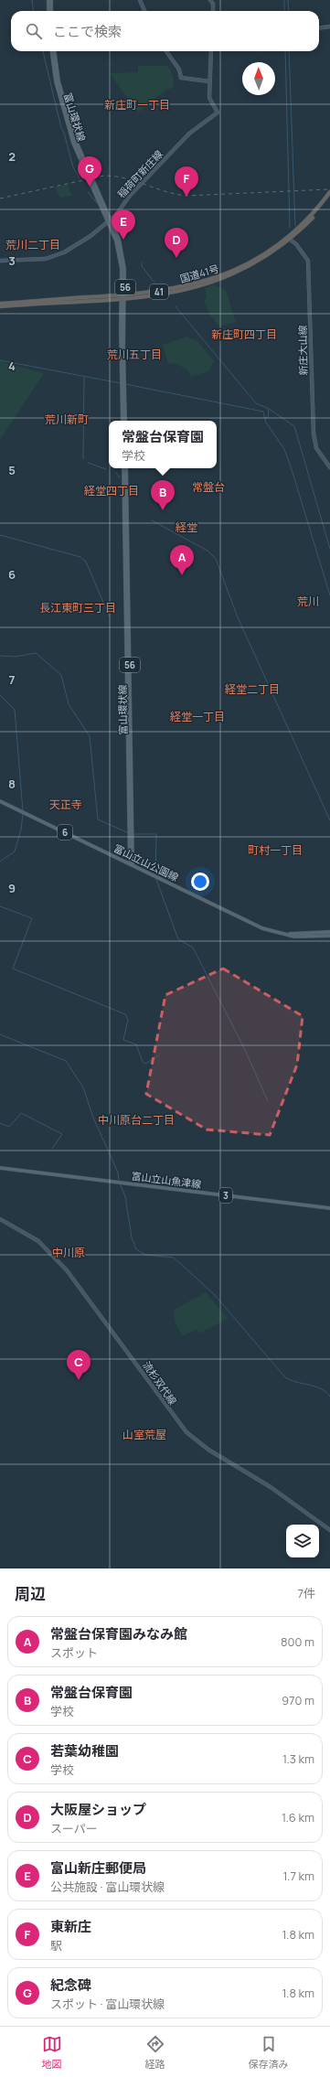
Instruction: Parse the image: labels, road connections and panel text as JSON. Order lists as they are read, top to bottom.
{
  "streets": {
    "highway": ["国道41号", "41"],
    "main road": [
      "富山環状線",
      "稲荷町新庄線",
      "56",
      "新庄大山線",
      "6",
      "富山立山公園線",
      "富山立山魚津線",
      "3",
      "流杉双代線"
    ]
  },
  "crossings": [
    ["富山環状線", "稲荷町新庄線"],
    ["富山環状線", "国道41号"],
    ["富山環状線", "富山立山公園線"],
    ["国道41号", "新庄大山線"]
  ],
  "districts": [
    "新庄町一丁目",
    "荒川二丁目",
    "新庄町四丁目",
    "荒川五丁目",
    "荒川新町",
    "常盤台",
    "経堂四丁目",
    "経堂",
    "荒川",
    "長江東町三丁目",
    "経堂二丁目",
    "経堂一丁目",
    "天正寺",
    "町村一丁目",
    "中川原台二丁目",
    "中川原",
    "山室荒屋"
  ],
  "north": "top",
  "page": {
    "search": "ここで検索",
    "pins": [
      "G",
      "F",
      "E",
      "D",
      "B",
      "A",
      "C"
    ],
    "popup": ["常盤台保育園", "学校"],
    "heading": ["周辺", "7件"],
    "list": [
      {
        "mark": "A",
        "name": "常盤台保育園みなみ館",
        "note": "スポット",
        "value": "800 m"
      },
      {
        "mark": "B",
        "name": "常盤台保育園",
        "note": "学校",
        "value": "970 m"
      },
      {
        "mark": "C",
        "name": "若葉幼稚園",
        "note": "学校",
        "value": "1.3 km"
      },
      {
        "mark": "D",
        "name": "大阪屋ショップ",
        "note": "スーパー",
        "value": "1.6 km"
      },
      {
        "mark": "E",
        "name": "富山新庄郵便局",
        "note": "公共施設 · 富山環状線",
        "value": "1.7 km"
      },
      {
        "mark": "F",
        "name": "東新庄",
        "note": "駅",
        "value": "1.8 km"
      },
      {
        "mark": "G",
        "name": "紀念碑",
        "note": "スポット · 富山環状線",
        "value": "1.8 km"
      }
    ],
    "nav": ["地図", "経路", "保存済み"]
  },
  "grid": {
    "rows": [
      "2",
      "3",
      "4",
      "5",
      "6",
      "7",
      "8",
      "9"
    ]
  }
}
